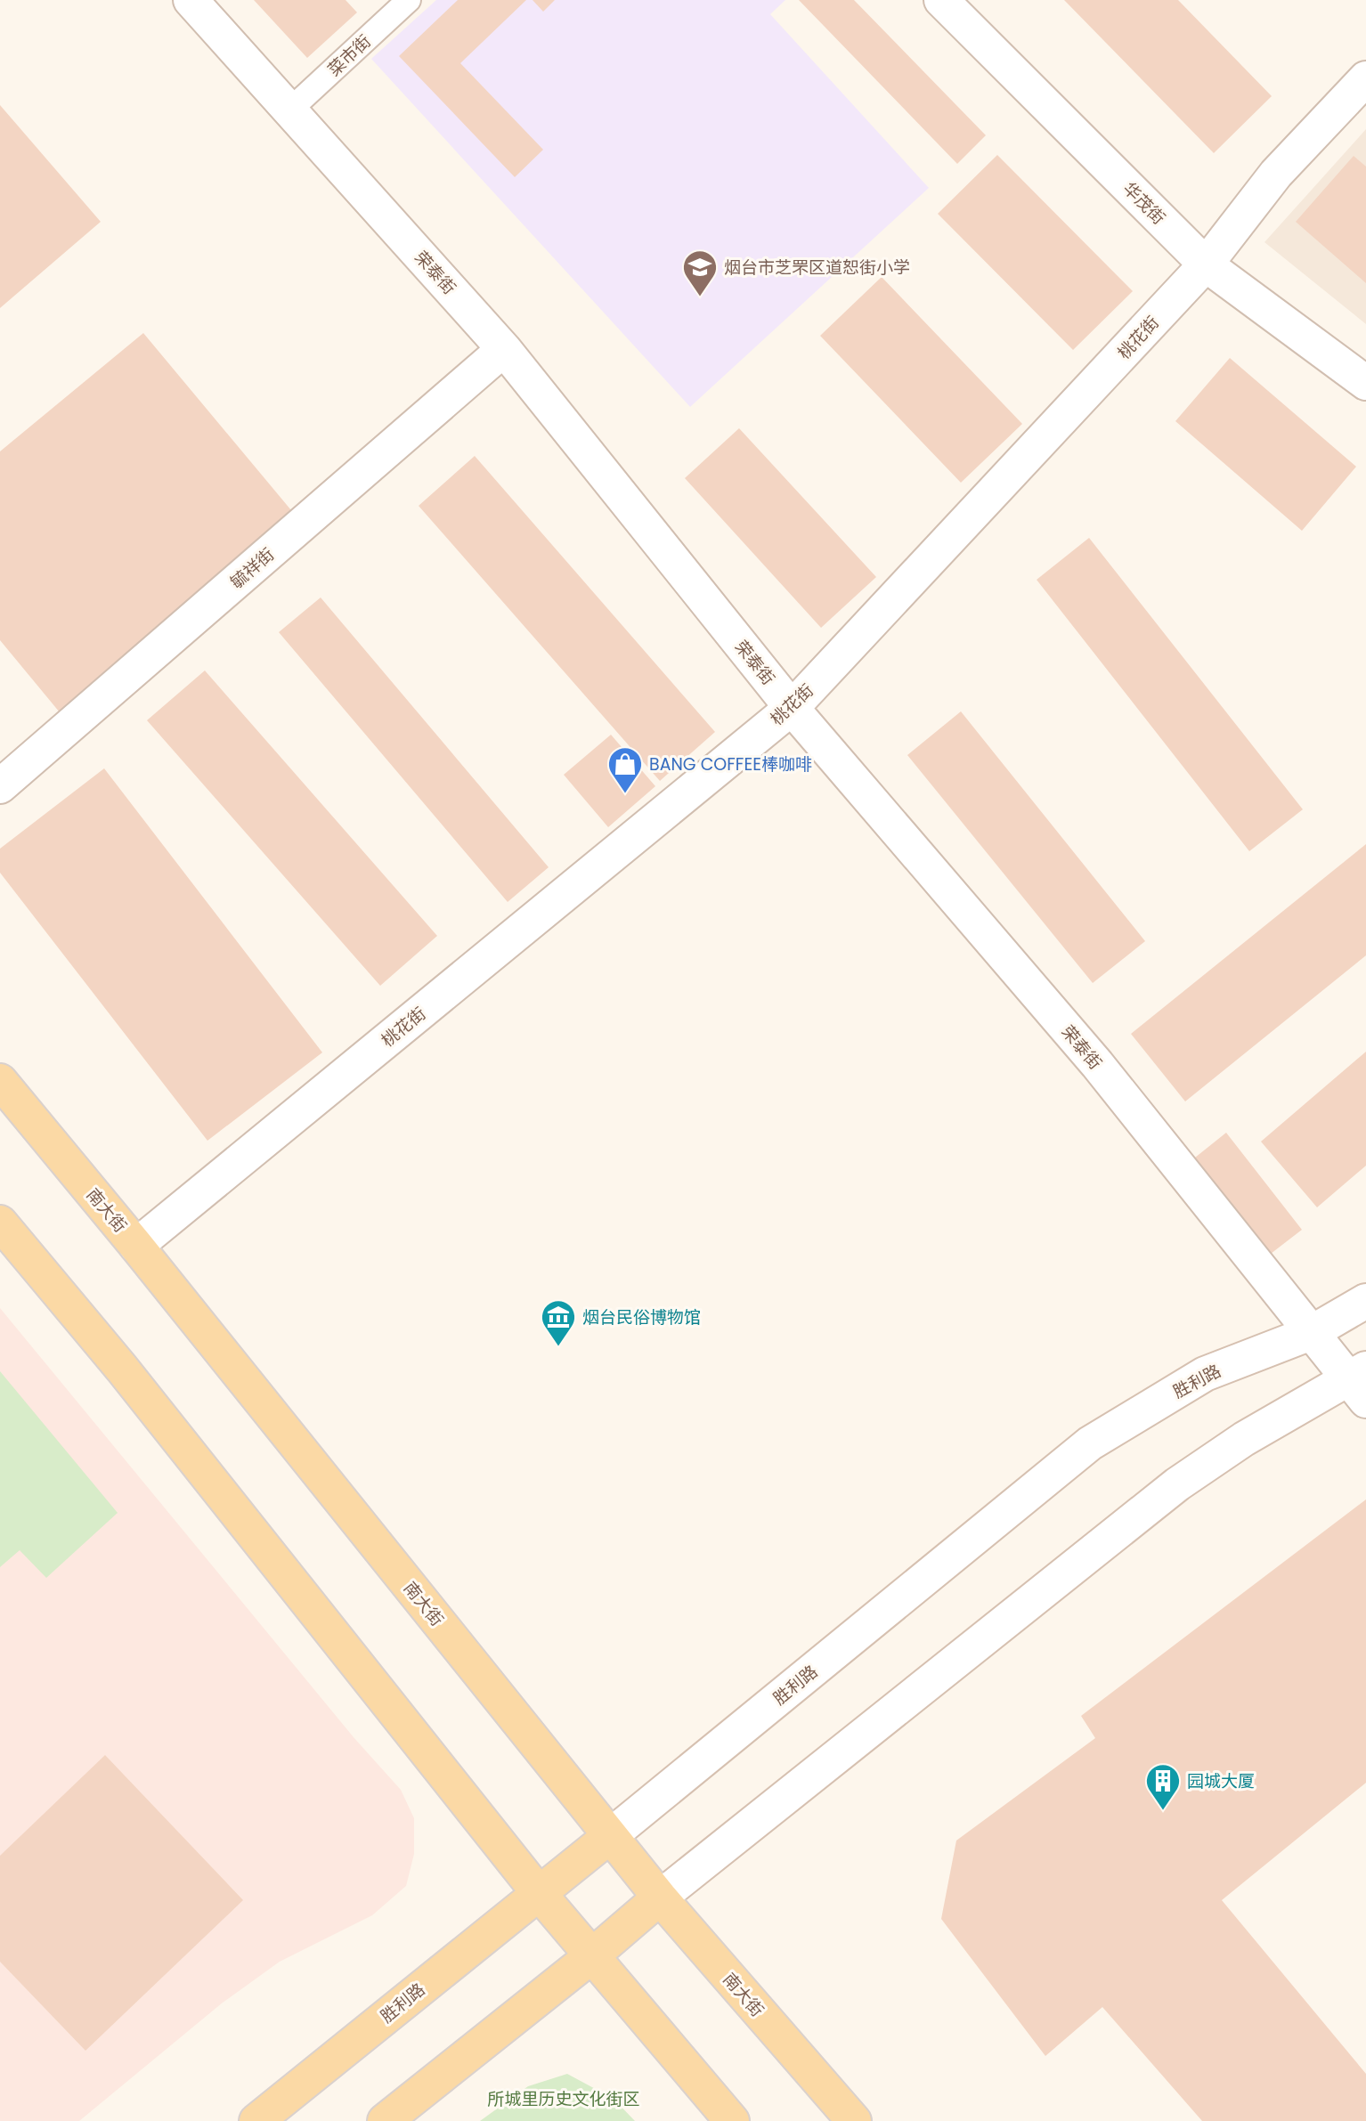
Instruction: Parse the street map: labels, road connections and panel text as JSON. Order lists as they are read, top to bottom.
{
  "streets": {
    "main road": ["南大街", "胜利路"],
    "street": [
      "华茂街",
      "荣泰街",
      "桃花街",
      "毓祥街"
    ],
    "lane": ["菜市街"]
  },
  "crossings": [
    ["菜市街", "荣泰街"],
    ["华茂街", "桃花街"],
    ["荣泰街", "桃花街"],
    ["荣泰街", "毓祥街"],
    ["荣泰街", "胜利路"],
    ["桃花街", "南大街"],
    ["南大街", "胜利路"]
  ],
  "parks": ["所城里历史文化街区"],
  "places": {
    "school or university": ["烟台市芝罘区道恕街小学"],
    "shop": ["BANG COFFEE棒咖啡"],
    "museum": ["烟台民俗博物馆"],
    "building": ["园城大厦"]
  }
}
